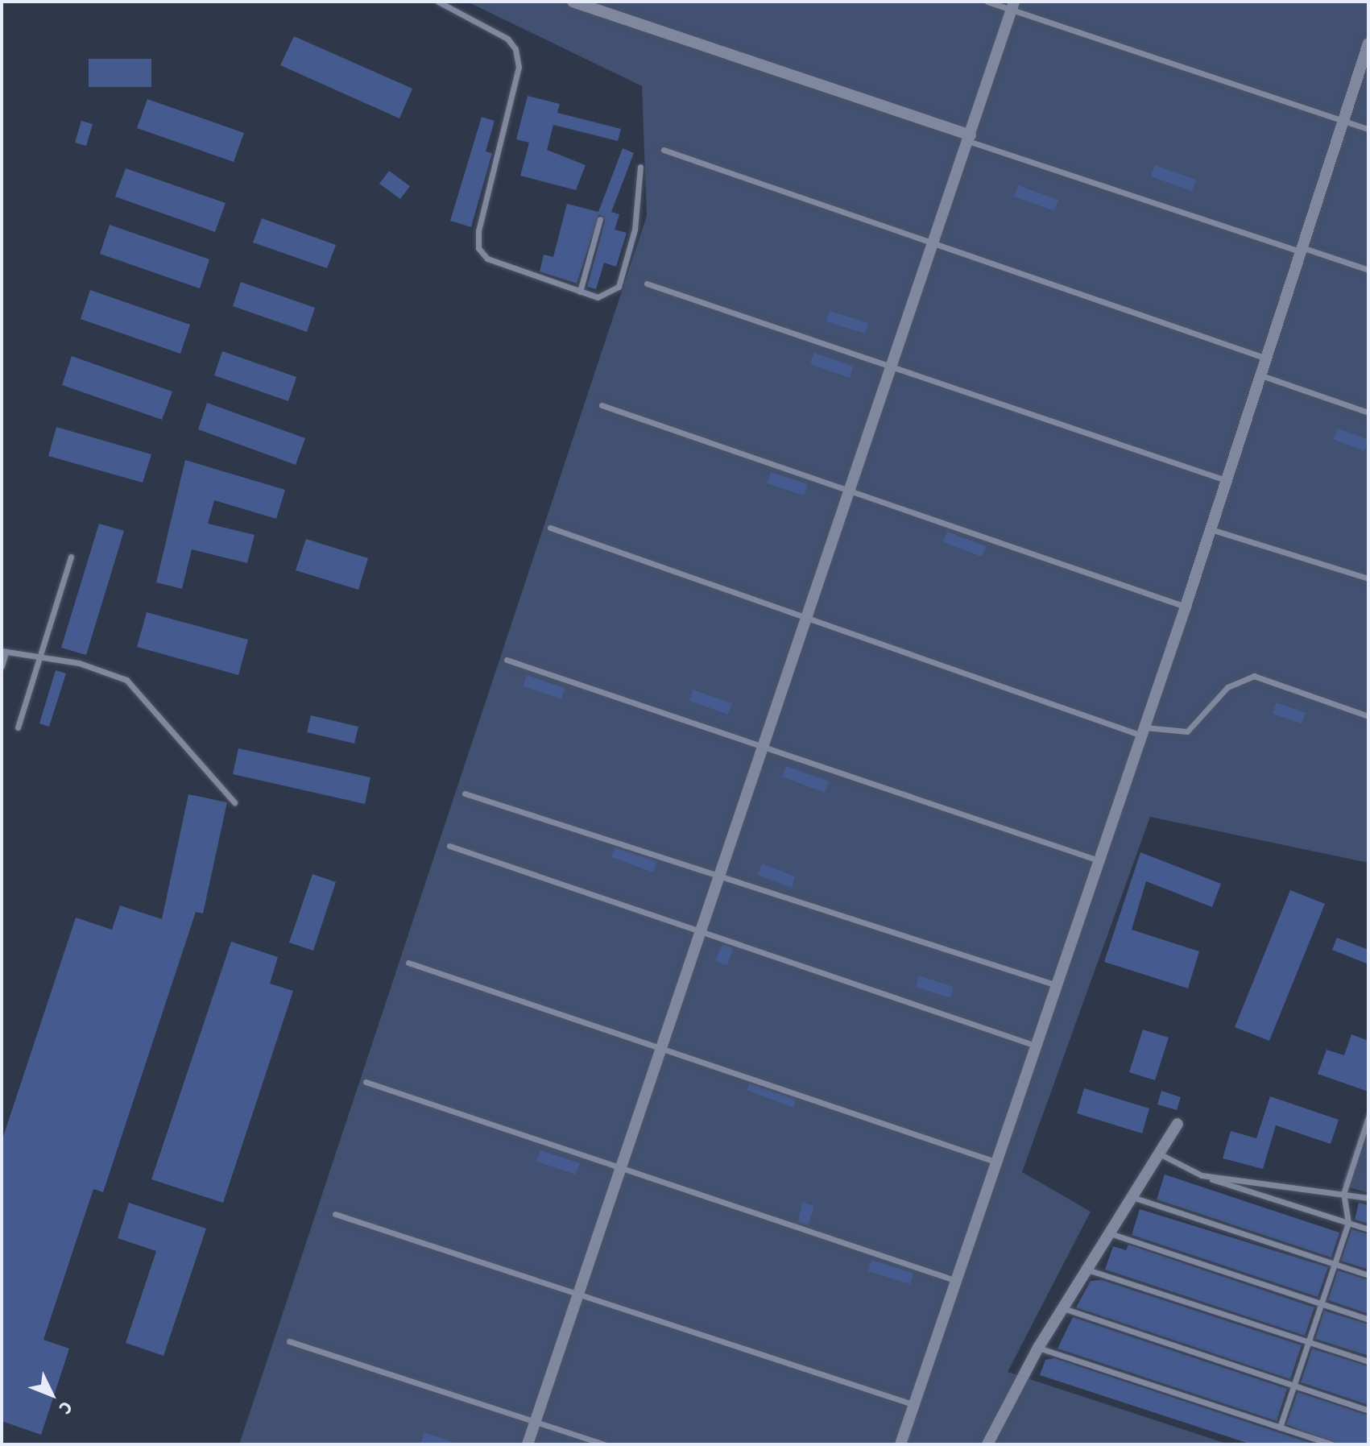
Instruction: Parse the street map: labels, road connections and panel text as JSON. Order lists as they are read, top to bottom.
{
  "north": "bottom right"
}
